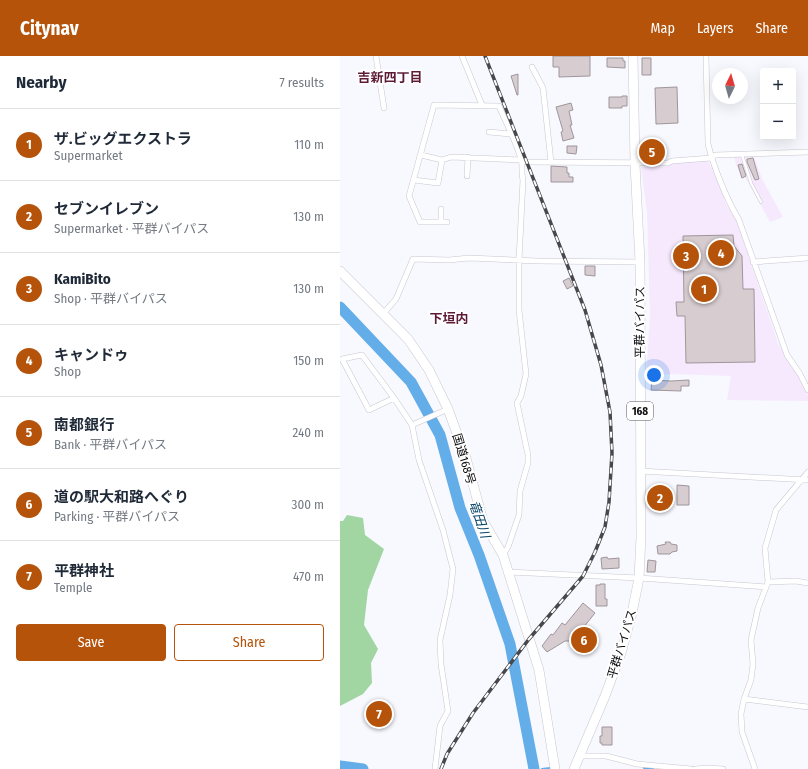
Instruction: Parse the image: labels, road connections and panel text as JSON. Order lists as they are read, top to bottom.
{
  "streets": {
    "highway": ["平群バイパス", "168", "国道168号"]
  },
  "districts": ["吉新四丁目", "下垣内"],
  "water": ["竜田川"],
  "north": "top",
  "page": {
    "header": "Citynav",
    "nav": ["Map", "Layers", "Share"],
    "heading": ["Nearby", "7 results"],
    "map_buttons": ["+", "−"],
    "list": [
      {
        "mark": "1",
        "name": "ザ.ビッグエクストラ",
        "note": "Supermarket",
        "value": "110 m"
      },
      {
        "mark": "2",
        "name": "セブンイレブン",
        "note": "Supermarket · 平群バイパス",
        "value": "130 m"
      },
      {
        "mark": "3",
        "name": "KamiBito",
        "note": "Shop · 平群バイパス",
        "value": "130 m"
      },
      {
        "mark": "4",
        "name": "キャンドゥ",
        "note": "Shop",
        "value": "150 m"
      },
      {
        "mark": "5",
        "name": "南都銀行",
        "note": "Bank · 平群バイパス",
        "value": "240 m"
      },
      {
        "mark": "6",
        "name": "道の駅大和路へぐり",
        "note": "Parking · 平群バイパス",
        "value": "300 m"
      },
      {
        "mark": "7",
        "name": "平群神社",
        "note": "Temple",
        "value": "470 m"
      }
    ],
    "pins": [
      "5",
      "4",
      "3",
      "1",
      "2",
      "6",
      "7"
    ],
    "buttons": ["Save", "Share"]
  }
}
